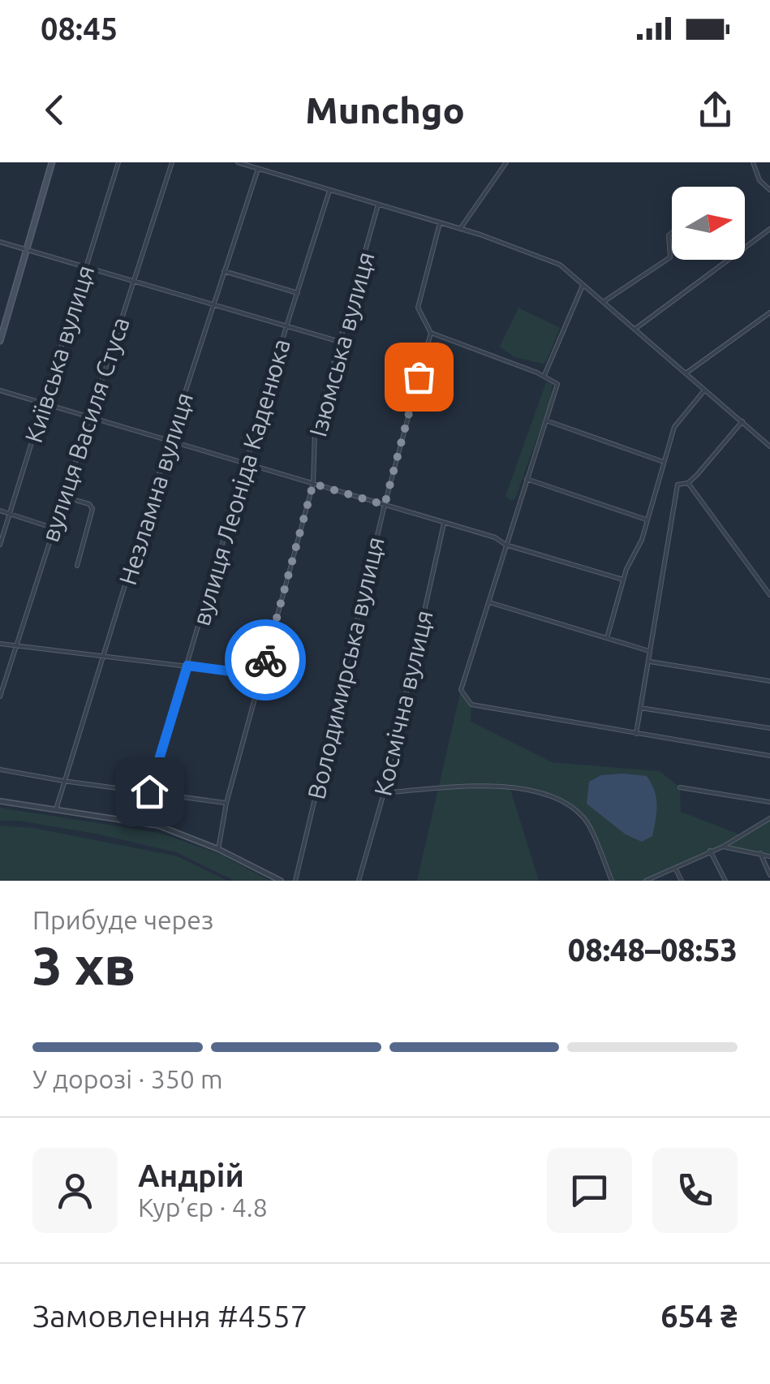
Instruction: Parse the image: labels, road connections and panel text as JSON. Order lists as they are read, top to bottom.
{
  "streets": {
    "street": [
      "Ізюмська вулиця",
      "Київська вулиця",
      "вулиця Василя Стуса",
      "вулиця Леоніда Каденюка",
      "Незламна вулиця",
      "Володимирська вулиця",
      "Космічна вулиця"
    ]
  },
  "north": "right",
  "page": {
    "status": "08:45",
    "header": "Munchgo",
    "heading": ["3 хв", "Прибуде через", "08:48–08:53"],
    "panel": [
      "Андрій",
      "Кур’єр · 4.8",
      "Замовлення #4557",
      "654 ₴"
    ],
    "bar": "У дорозі · 350 m"
  }
}
